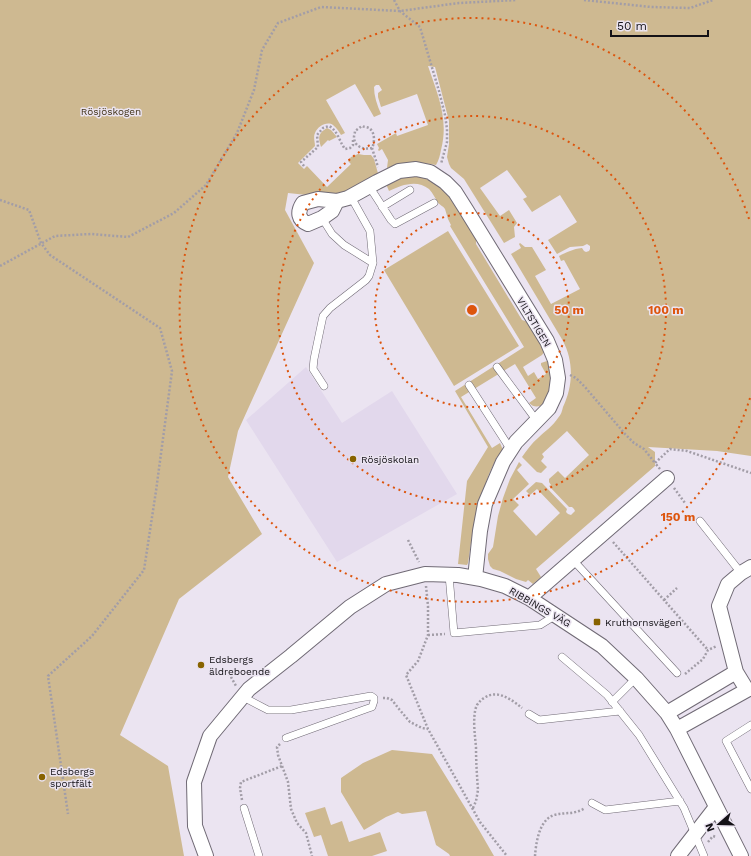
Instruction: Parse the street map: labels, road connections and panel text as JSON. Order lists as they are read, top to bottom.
{
  "streets": {
    "street": ["VILTSTIGEN", "RIBBINGS VÄG"]
  },
  "crossings": [
    ["VILTSTIGEN", "RIBBINGS VÄG"]
  ],
  "parks": ["Rösjöskogen"],
  "places": {
    "other": ["Rösjöskolan", "Edsbergs äldreboende", "Edsbergs sportfält"],
    "transit": ["Kruthornsvägen"]
  },
  "scale_bar": "50 m",
  "north": "left",
  "rings": ["50 m", "100 m", "150 m"]
}
